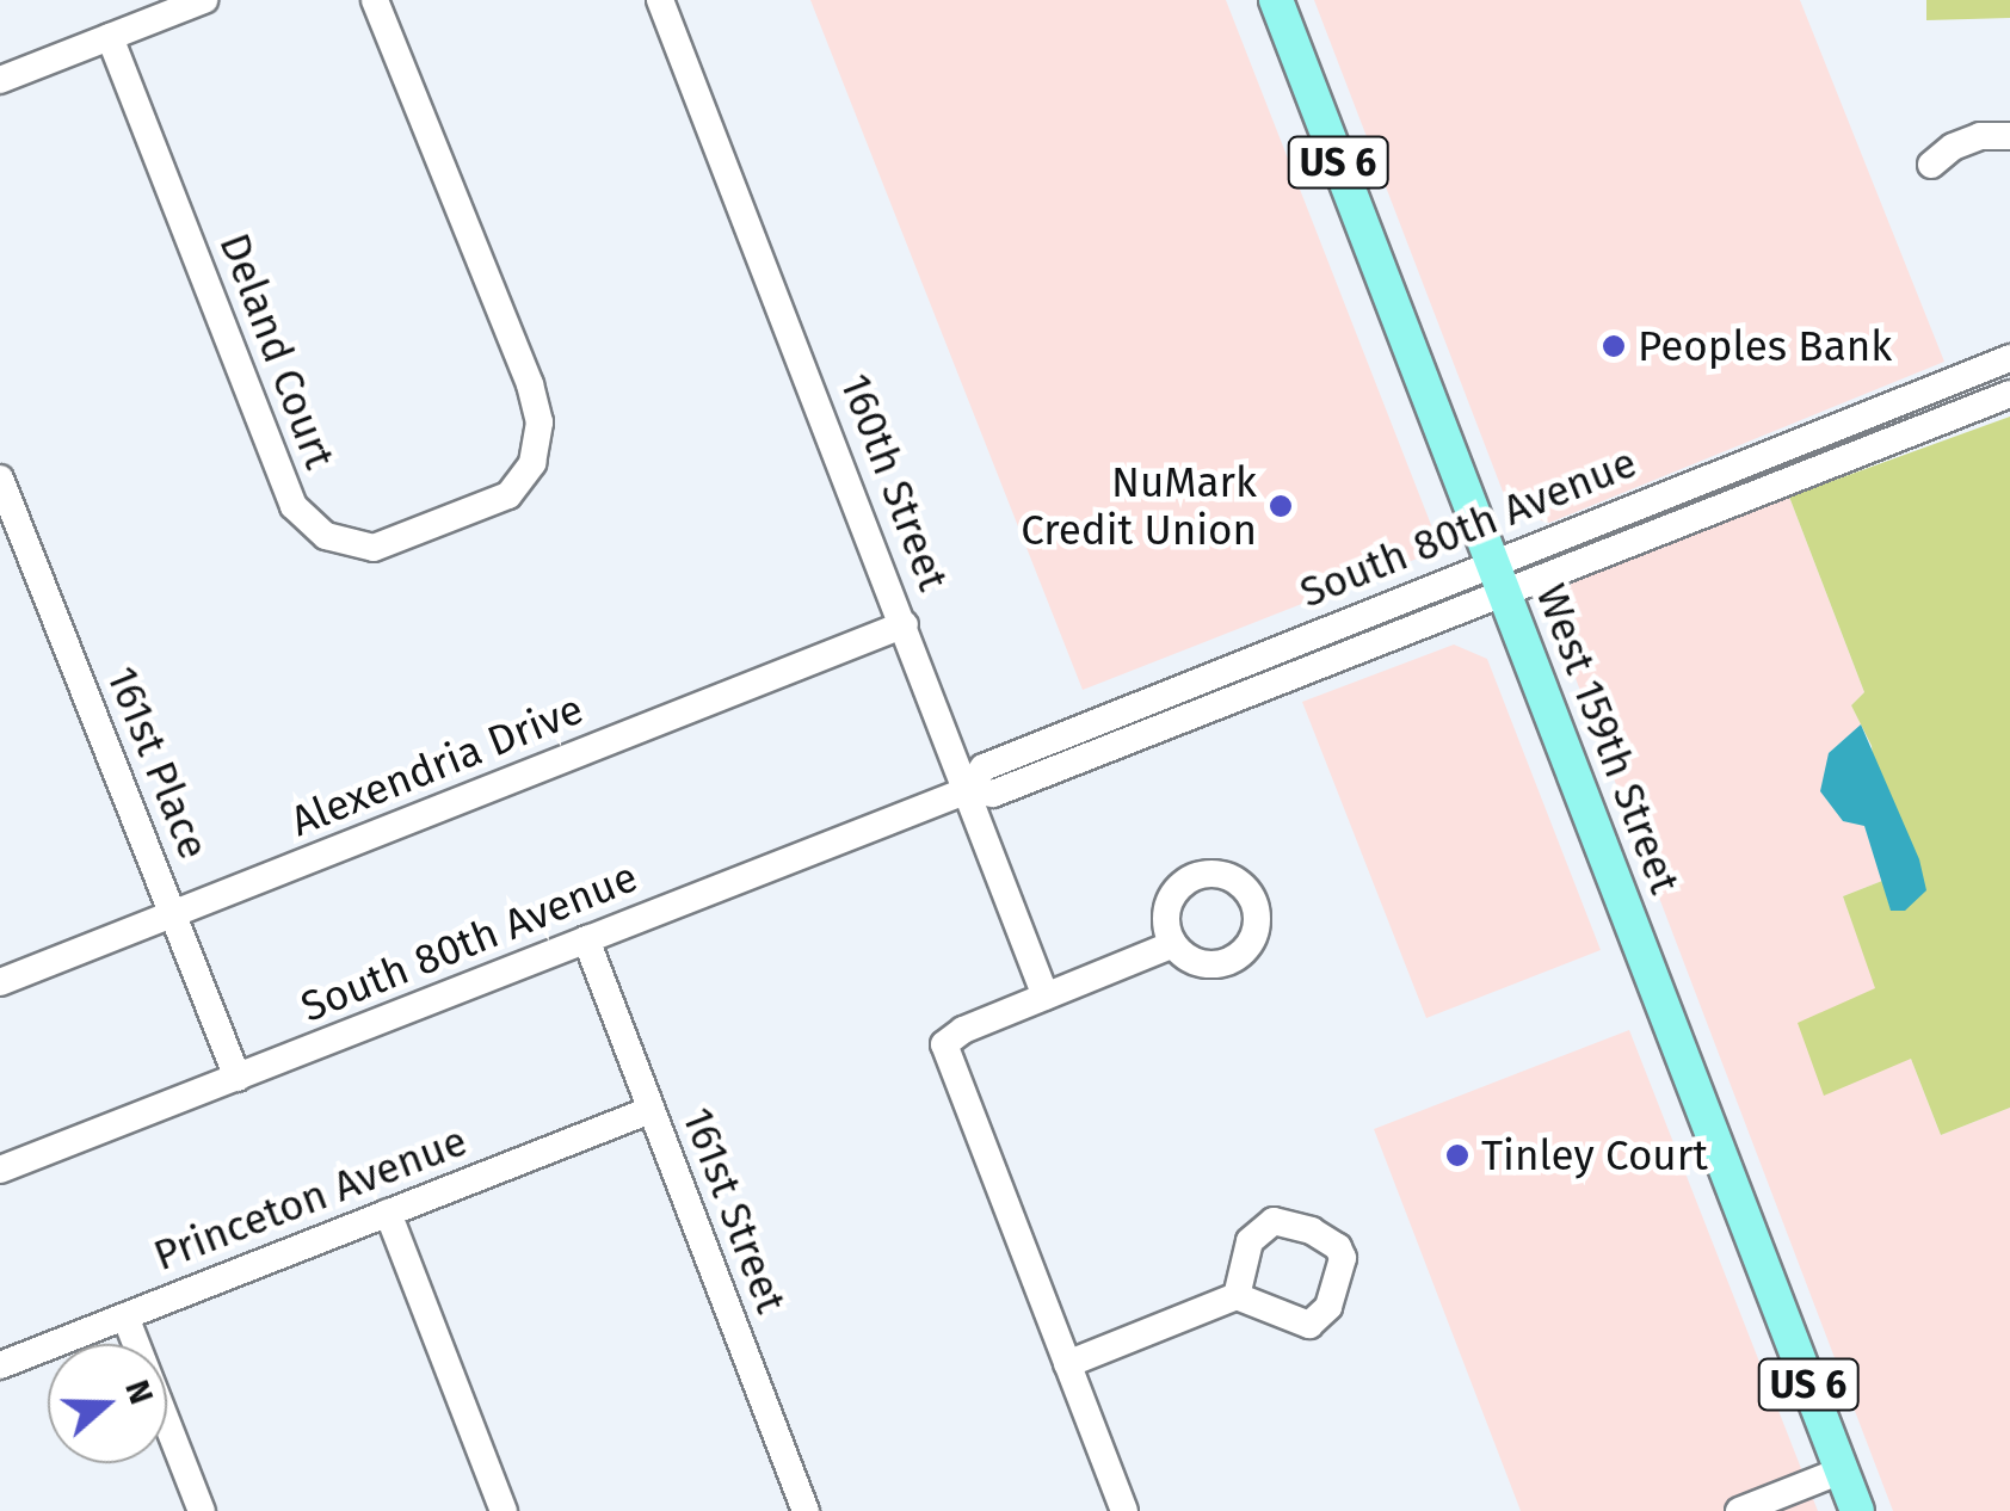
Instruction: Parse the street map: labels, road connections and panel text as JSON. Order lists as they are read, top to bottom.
{
  "streets": {
    "main road": ["US 6", "West 159th Street"],
    "street": [
      "Deland Court",
      "160th Street",
      "South 80th Avenue",
      "161st Place",
      "Alexendria Drive",
      "Princeton Avenue",
      "161st Street"
    ]
  },
  "crossings": [
    ["160th Street", "South 80th Avenue"],
    ["160th Street", "Alexendria Drive"],
    ["South 80th Avenue", "West 159th Street"],
    ["South 80th Avenue", "161st Place"],
    ["South 80th Avenue", "161st Street"],
    ["161st Place", "Alexendria Drive"],
    ["Princeton Avenue", "161st Street"]
  ],
  "places": ["Peoples Bank", "NuMark Credit Union", "Tinley Court"],
  "north": "right"
}
